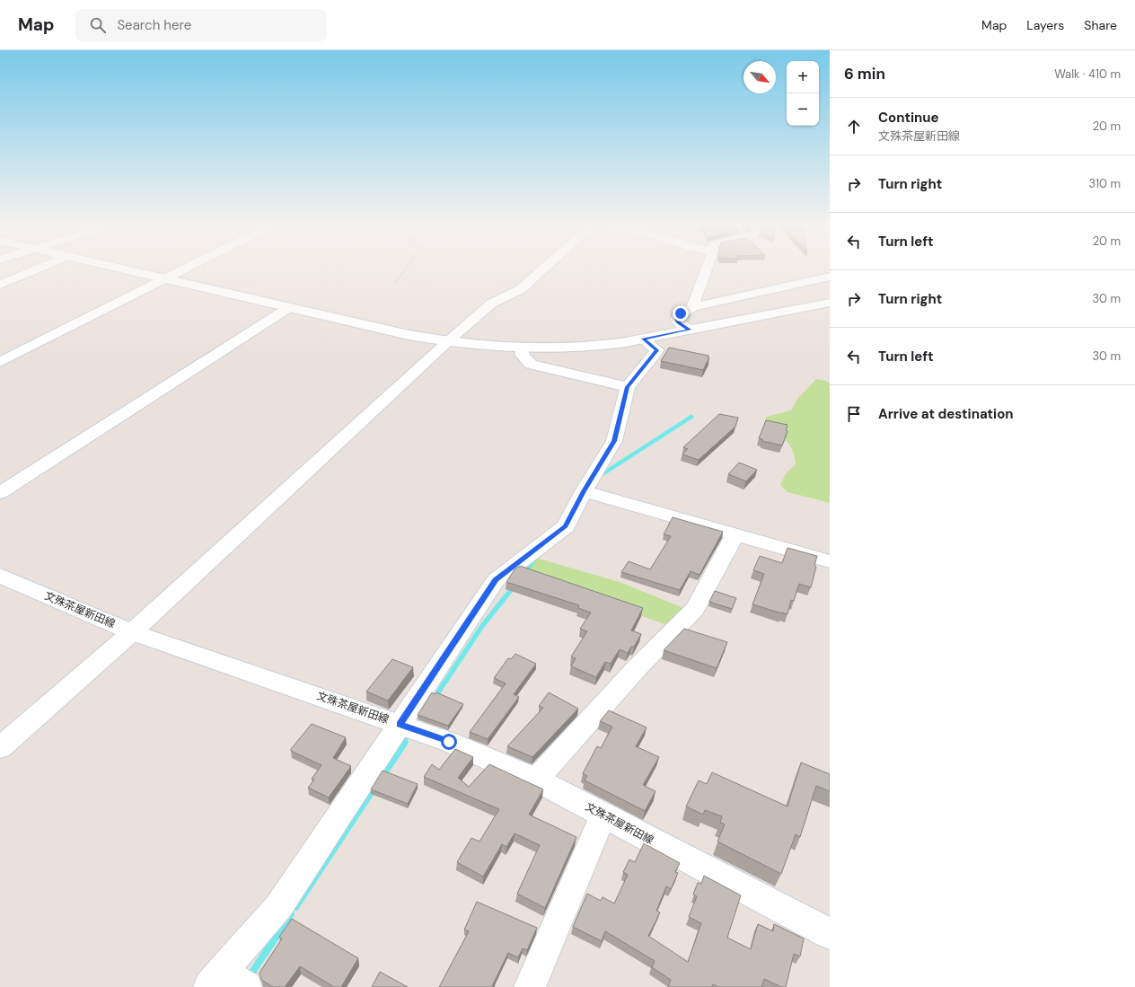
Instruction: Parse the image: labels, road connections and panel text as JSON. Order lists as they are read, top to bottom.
{
  "streets": {
    "street": ["文殊茶屋新田線"]
  },
  "north": "bottom right",
  "page": {
    "header": "Map",
    "search": "Search here",
    "nav": ["Map", "Layers", "Share"],
    "heading": ["6 min", "Walk · 410 m"],
    "map_buttons": ["+", "−"],
    "list": [
      ["Continue", "文殊茶屋新田線", "20 m"],
      ["Turn right", "310 m"],
      ["Turn left", "20 m"],
      ["Turn right", "30 m"],
      ["Turn left", "30 m"],
      "Arrive at destination"
    ]
  }
}
